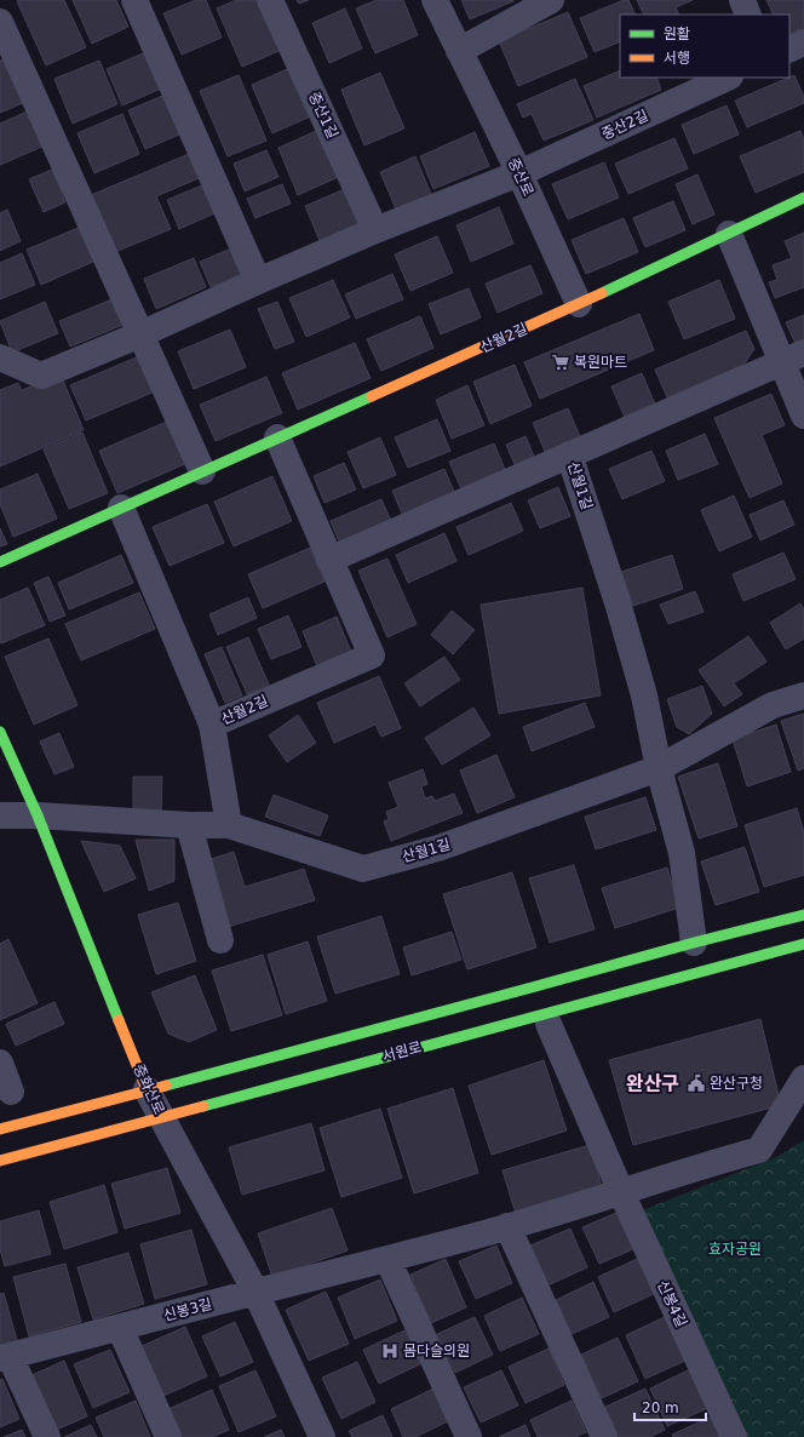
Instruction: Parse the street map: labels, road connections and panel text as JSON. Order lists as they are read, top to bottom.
{
  "streets": {
    "street": [
      "중산1길",
      "중산2길",
      "중산로",
      "산월2길",
      "산월1길",
      "서원로",
      "중화산로",
      "신봉4길",
      "신봉3길"
    ]
  },
  "crossings": [
    ["중산2길", "중산로"],
    ["중산로", "산월2길"],
    ["산월1길", "서원로"],
    ["산월1길", "중화산로"],
    ["서원로", "중화산로"],
    ["중화산로", "신봉3길"]
  ],
  "districts": ["완산구"],
  "parks": ["효자공원"],
  "places": {
    "supermarket": ["복원마트"],
    "public building": ["완산구청"],
    "hospital": ["몸다슬의원"]
  },
  "legend": ["원활", "서행"],
  "scale_bar": "20 m"
}
